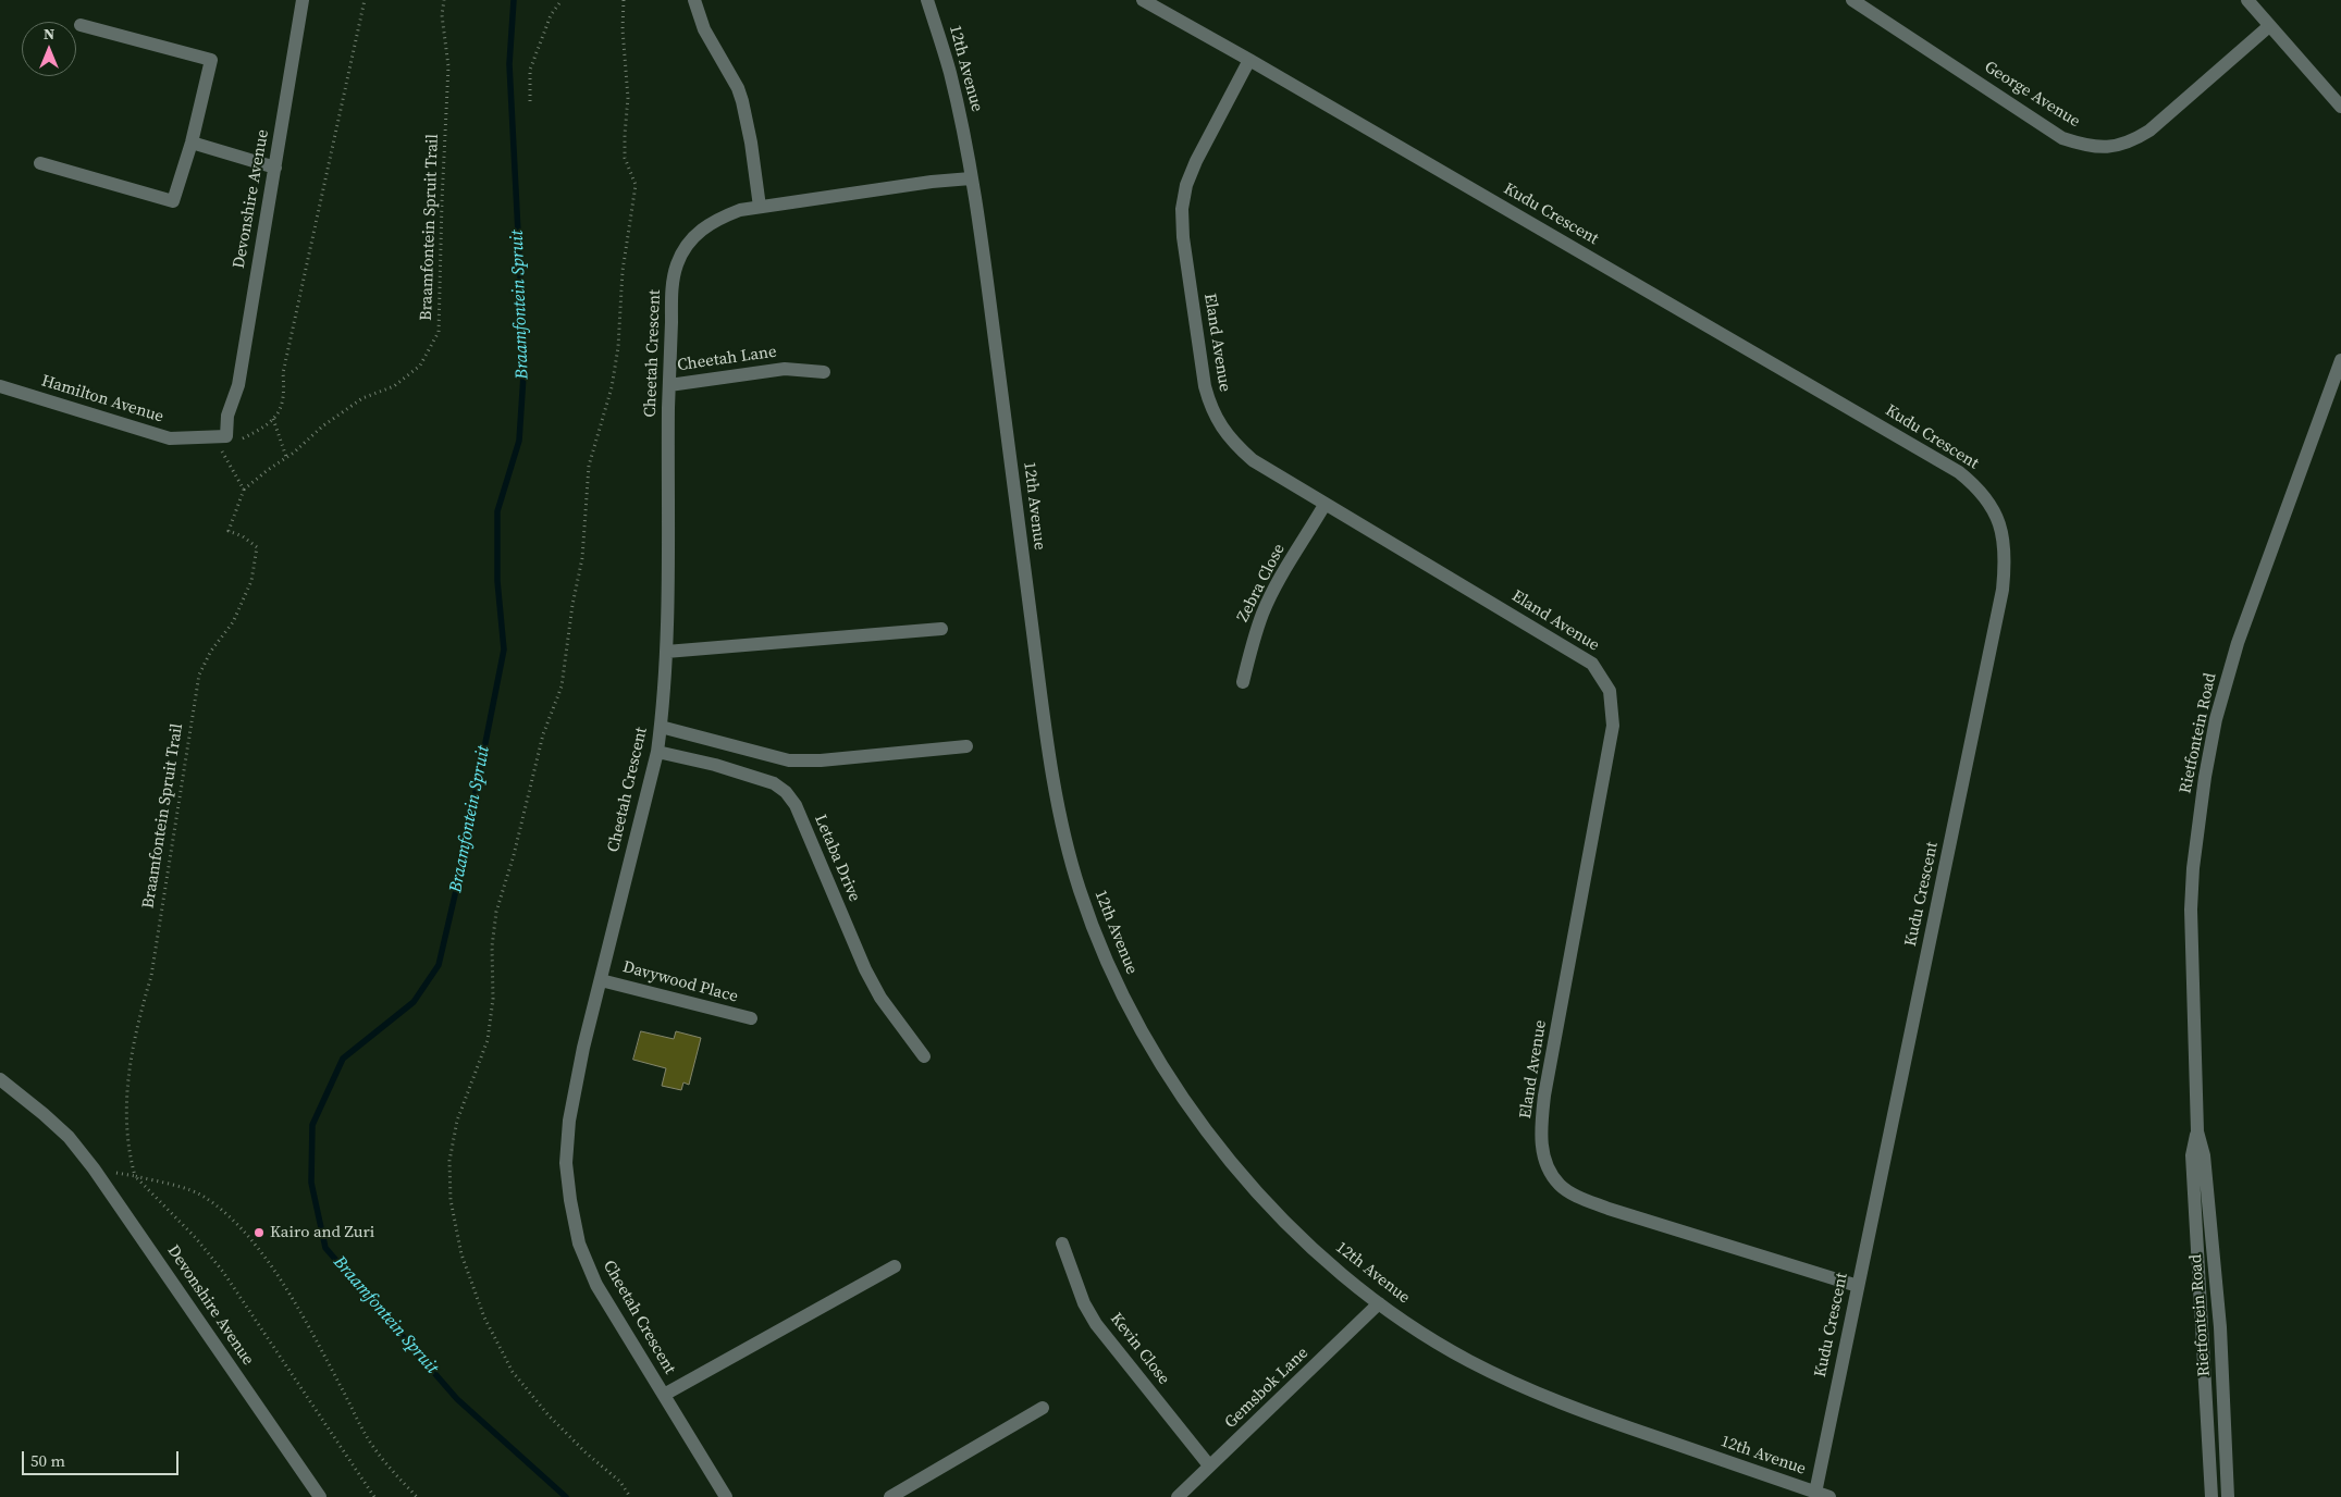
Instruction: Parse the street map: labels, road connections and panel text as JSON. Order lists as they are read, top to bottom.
{
  "streets": {
    "street": [
      "12th Avenue",
      "George Avenue",
      "Devonshire Avenue",
      "Kudu Crescent",
      "Eland Avenue",
      "Cheetah Crescent",
      "Cheetah Lane",
      "Hamilton Avenue",
      "Zebra Close",
      "Rietfontein Road",
      "Letaba Drive",
      "Davywood Place",
      "Kevin Close",
      "Gemsbok Lane"
    ],
    "path": ["Braamfontein Spruit Trail"]
  },
  "crossings": [
    ["12th Avenue", "Kudu Crescent"],
    ["12th Avenue", "Cheetah Crescent"],
    ["12th Avenue", "Gemsbok Lane"],
    ["Devonshire Avenue", "Hamilton Avenue"],
    ["Kudu Crescent", "Eland Avenue"],
    ["Eland Avenue", "Zebra Close"],
    ["Cheetah Crescent", "Cheetah Lane"],
    ["Cheetah Crescent", "Letaba Drive"],
    ["Cheetah Crescent", "Davywood Place"],
    ["Kevin Close", "Gemsbok Lane"]
  ],
  "water": ["Braamfontein Spruit"],
  "places": ["Kairo and Zuri"],
  "scale_bar": "50 m",
  "north": "top"
}
